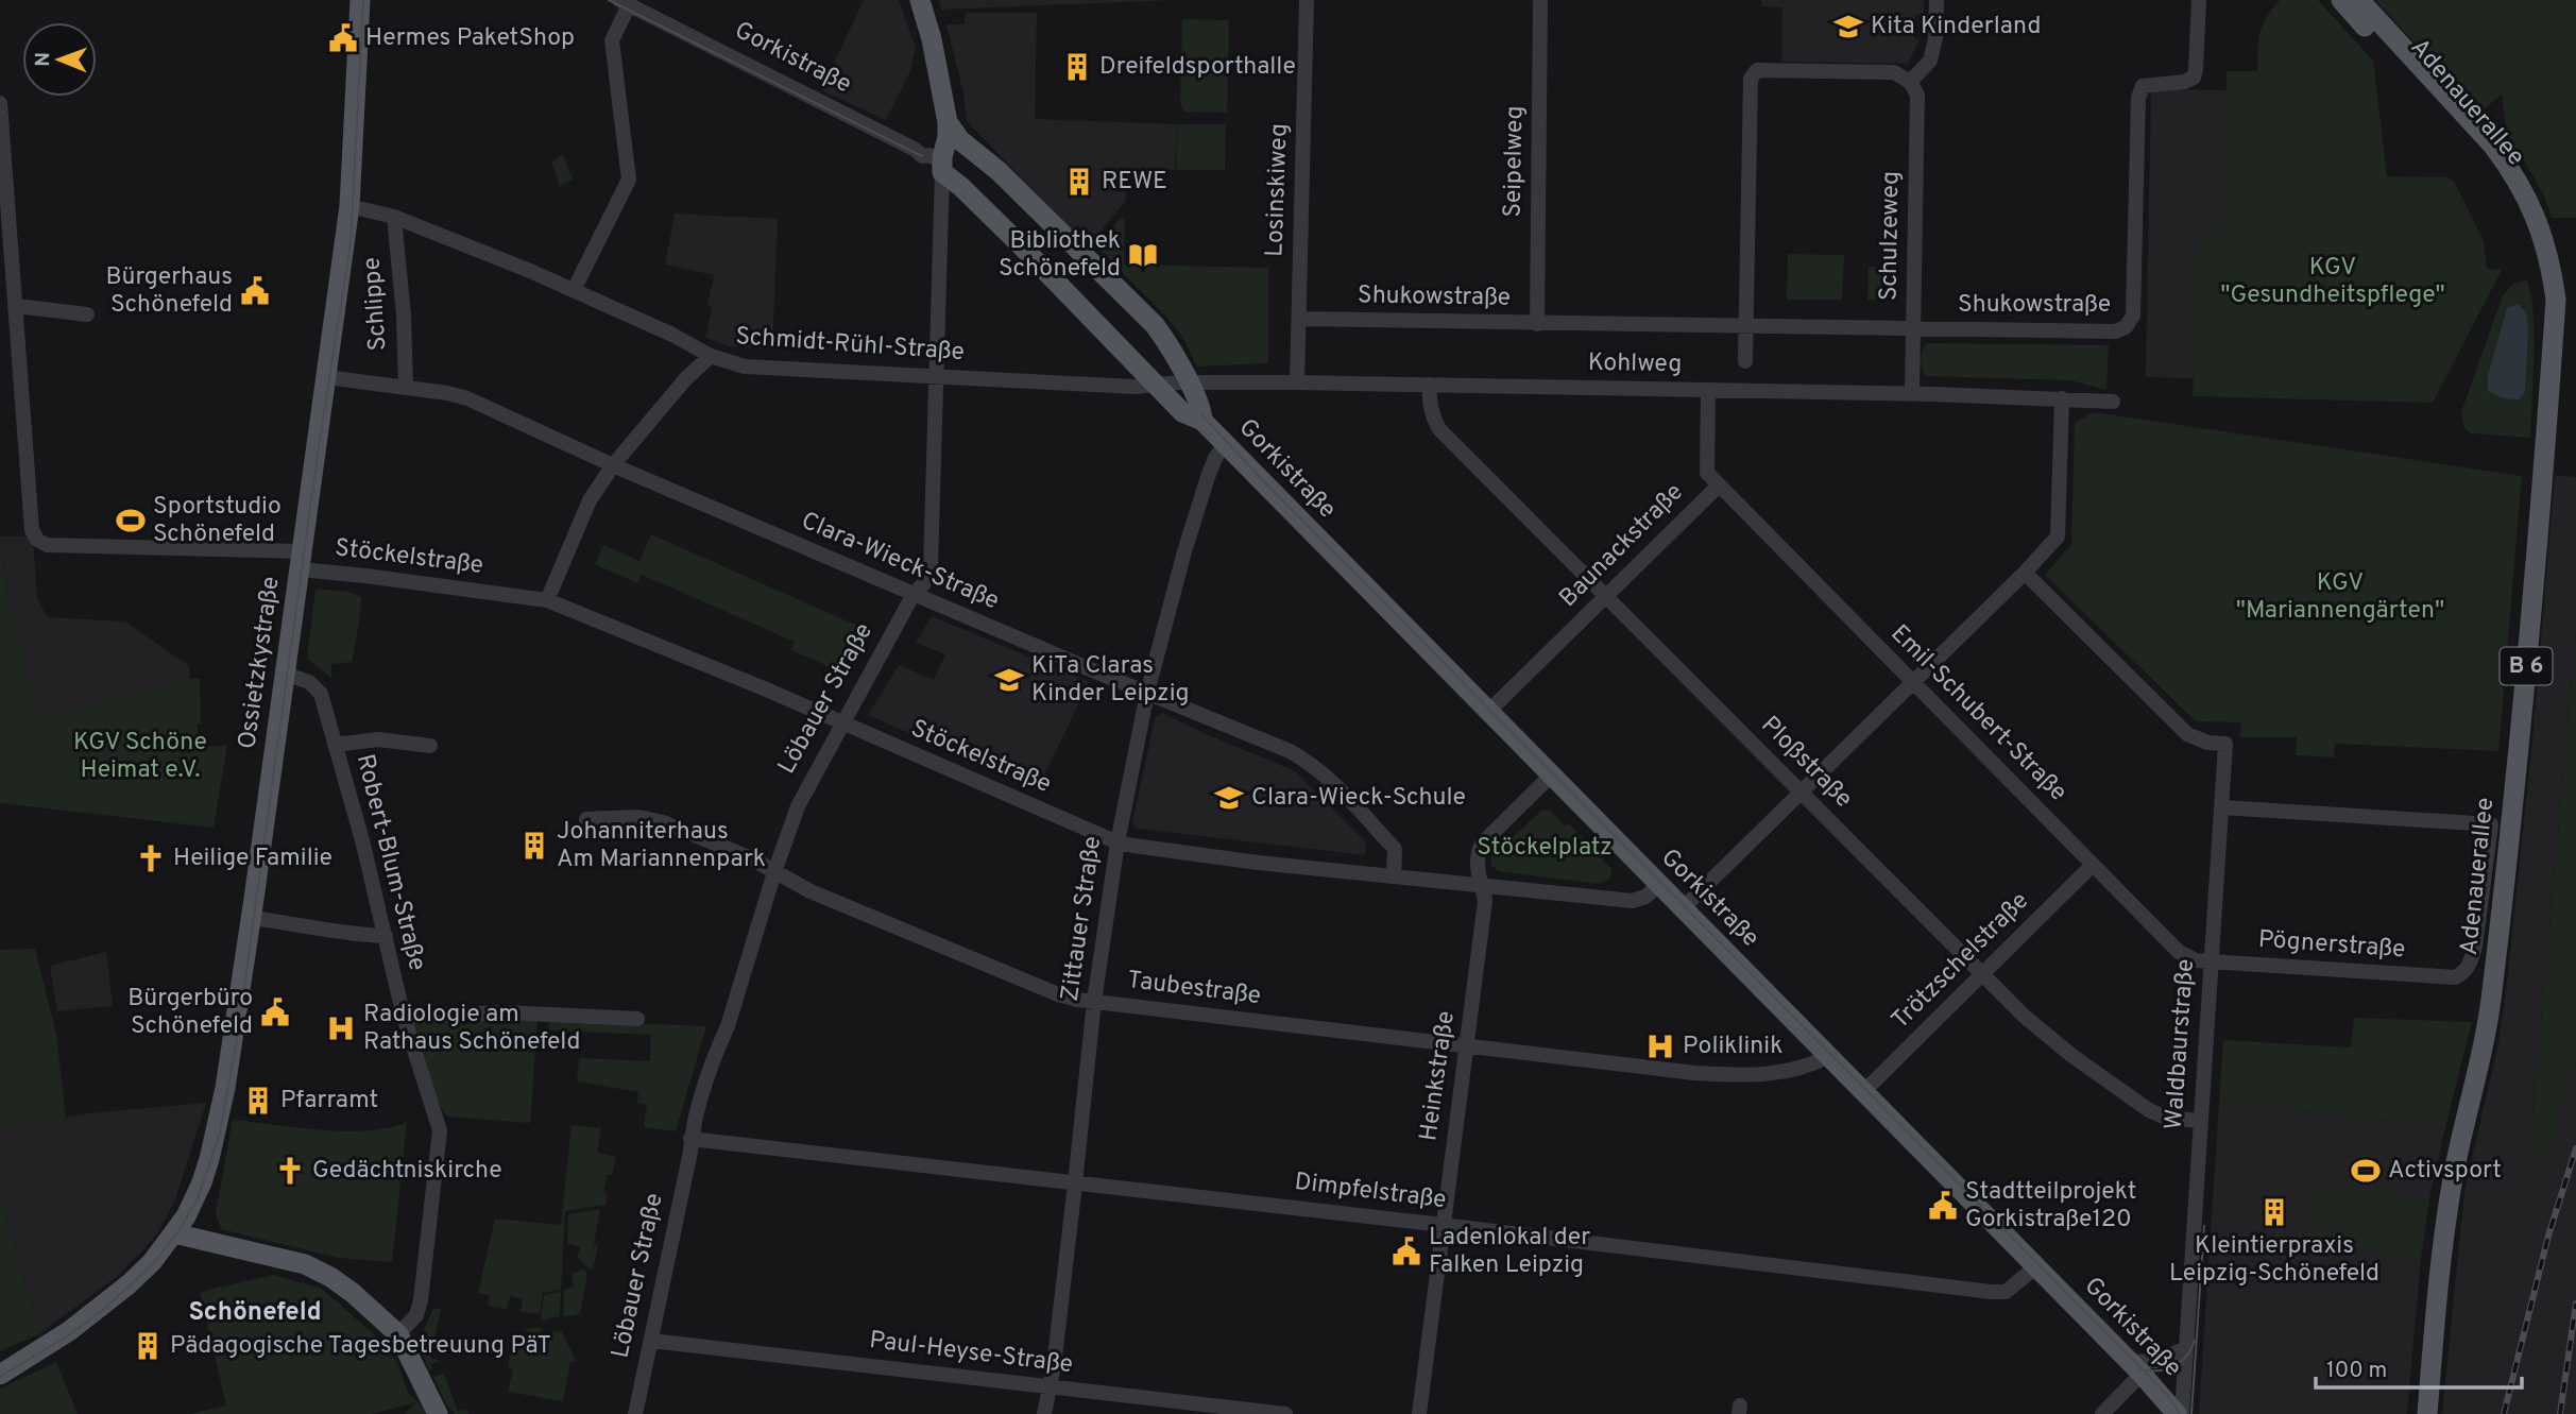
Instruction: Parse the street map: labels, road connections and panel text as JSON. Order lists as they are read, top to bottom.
{
  "streets": {
    "main road": [
      "Gorkistraße",
      "Adenauerallee",
      "Ossietzkystraße",
      "B 6",
      "Löbauer Straße"
    ],
    "street": [
      "Seipelweg",
      "Losinskiweg",
      "Schulzeweg",
      "Shukowstraße",
      "Schlippe",
      "Schmidt-Rühl-Straße",
      "Kohlweg",
      "Baunackstraße",
      "Stöckelstraße",
      "Clara-Wieck-Straße",
      "Emil-Schubert-Straße",
      "Ploßstraße",
      "Robert-Blum-Straße",
      "Zittauer Straße",
      "Pögnerstraße",
      "Trötzschelstraße",
      "Taubestraße",
      "Waldbaurstraße",
      "Heinkstraße",
      "Dimpfelstraße",
      "Paul-Heyse-Straße"
    ]
  },
  "crossings": [
    ["Gorkistraße", "Schmidt-Rühl-Straße"],
    ["Gorkistraße", "Kohlweg"],
    ["Gorkistraße", "Baunackstraße"],
    ["Gorkistraße", "Stöckelstraße"],
    ["Gorkistraße", "Löbauer Straße"],
    ["Gorkistraße", "Zittauer Straße"],
    ["Gorkistraße", "Trötzschelstraße"],
    ["Gorkistraße", "Taubestraße"],
    ["Gorkistraße", "Waldbaurstraße"],
    ["Gorkistraße", "Heinkstraße"],
    ["Gorkistraße", "Dimpfelstraße"],
    ["Seipelweg", "Shukowstraße"],
    ["Losinskiweg", "Shukowstraße"],
    ["Losinskiweg", "Kohlweg"],
    ["Schulzeweg", "Shukowstraße"],
    ["Schulzeweg", "Kohlweg"],
    ["Schlippe", "Schmidt-Rühl-Straße"],
    ["Schlippe", "Clara-Wieck-Straße"],
    ["Schmidt-Rühl-Straße", "Kohlweg"],
    ["Schmidt-Rühl-Straße", "Ossietzkystraße"],
    ["Schmidt-Rühl-Straße", "Löbauer Straße"],
    ["Kohlweg", "Baunackstraße"],
    ["Kohlweg", "Ploßstraße"],
    ["Baunackstraße", "Emil-Schubert-Straße"],
    ["Baunackstraße", "Ploßstraße"],
    ["Stöckelstraße", "Clara-Wieck-Straße"],
    ["Stöckelstraße", "Ossietzkystraße"],
    ["Stöckelstraße", "Löbauer Straße"],
    ["Stöckelstraße", "Zittauer Straße"],
    ["Stöckelstraße", "Heinkstraße"],
    ["Clara-Wieck-Straße", "Ossietzkystraße"],
    ["Clara-Wieck-Straße", "Löbauer Straße"],
    ["Clara-Wieck-Straße", "Zittauer Straße"],
    ["Ossietzkystraße", "Robert-Blum-Straße"],
    ["Löbauer Straße", "Taubestraße"],
    ["Löbauer Straße", "Dimpfelstraße"],
    ["Löbauer Straße", "Paul-Heyse-Straße"],
    ["Emil-Schubert-Straße", "Pögnerstraße"],
    ["Emil-Schubert-Straße", "Trötzschelstraße"],
    ["Emil-Schubert-Straße", "Waldbaurstraße"],
    ["Ploßstraße", "Trötzschelstraße"],
    ["Ploßstraße", "Waldbaurstraße"],
    ["Zittauer Straße", "Taubestraße"],
    ["Zittauer Straße", "Dimpfelstraße"],
    ["Zittauer Straße", "Paul-Heyse-Straße"],
    ["Pögnerstraße", "Waldbaurstraße"],
    ["Taubestraße", "Heinkstraße"],
    ["Heinkstraße", "Dimpfelstraße"]
  ],
  "districts": ["Schönefeld"],
  "parks": [
    "KGV \"Gesundheitspflege\"",
    "KGV \"Mariannengärten\"",
    "KGV Schöne Heimat e.V.",
    "Stöckelplatz"
  ],
  "places": {
    "school or university": ["Kita Kinderland", "KiTa Claras Kinder Leipzig", "Clara-Wieck-Schule"],
    "public building": [
      "Hermes PaketShop",
      "Bürgerhaus Schönefeld",
      "Bürgerbüro Schönefeld",
      "Stadtteilprojekt Gorkistraße120",
      "Ladenlokal der Falken Leipzig"
    ],
    "building": [
      "Dreifeldsporthalle",
      "REWE",
      "Johanniterhaus Am Mariannenpark",
      "Pfarramt",
      "Kleintierpraxis Leipzig-Schönefeld",
      "Pädagogische Tagesbetreuung PäT"
    ],
    "library": ["Bibliothek Schönefeld"],
    "sports": ["Sportstudio Schönefeld", "Activsport"],
    "church": ["Heilige Familie", "Gedächtniskirche"],
    "hospital": ["Radiologie am Rathaus Schönefeld", "Poliklinik"]
  },
  "scale_bar": "100 m",
  "north": "left"
}
